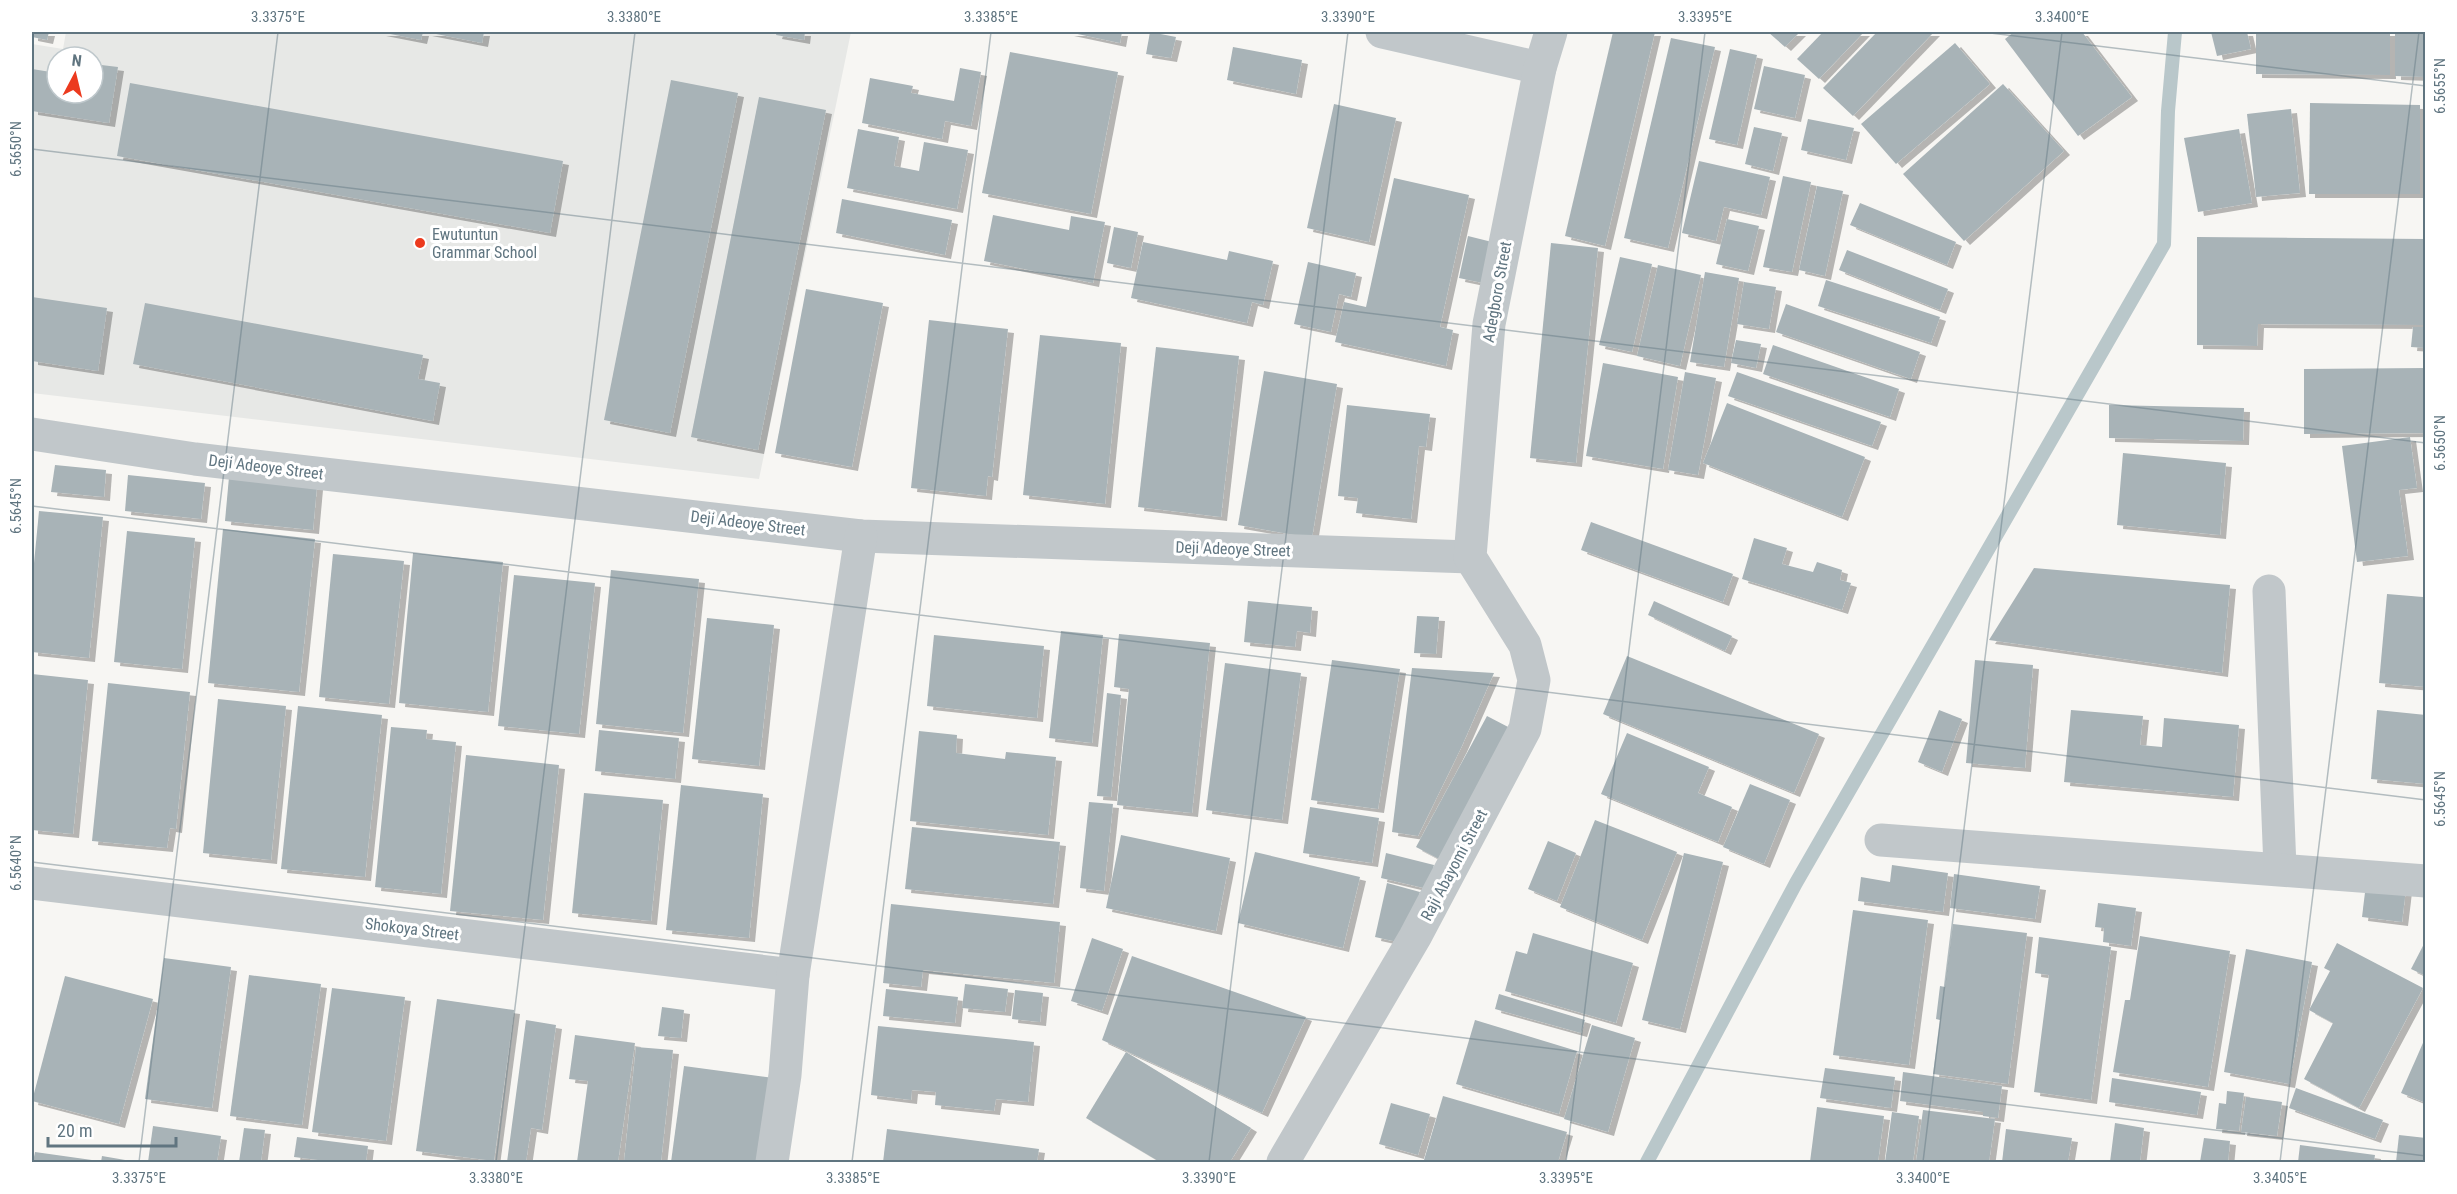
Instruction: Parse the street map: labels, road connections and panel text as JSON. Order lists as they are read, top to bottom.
{
  "streets": {
    "street": [
      "Adegboro Street",
      "Deji Adeoye Street",
      "Raji Abayomi Street",
      "Shokoya Street"
    ]
  },
  "crossings": [
    ["Adegboro Street", "Deji Adeoye Street"],
    ["Adegboro Street", "Raji Abayomi Street"],
    ["Deji Adeoye Street", "Raji Abayomi Street"]
  ],
  "places": ["Ewutuntun Grammar School"],
  "scale_bar": "20 m",
  "north": "top",
  "coordinates": [
    "3.3375°E",
    "3.3380°E",
    "3.3385°E",
    "3.3390°E",
    "3.3395°E",
    "3.3400°E",
    "6.5655°N",
    "6.5650°N",
    "6.5645°N",
    "6.5640°N",
    "3.3405°E"
  ]
}
